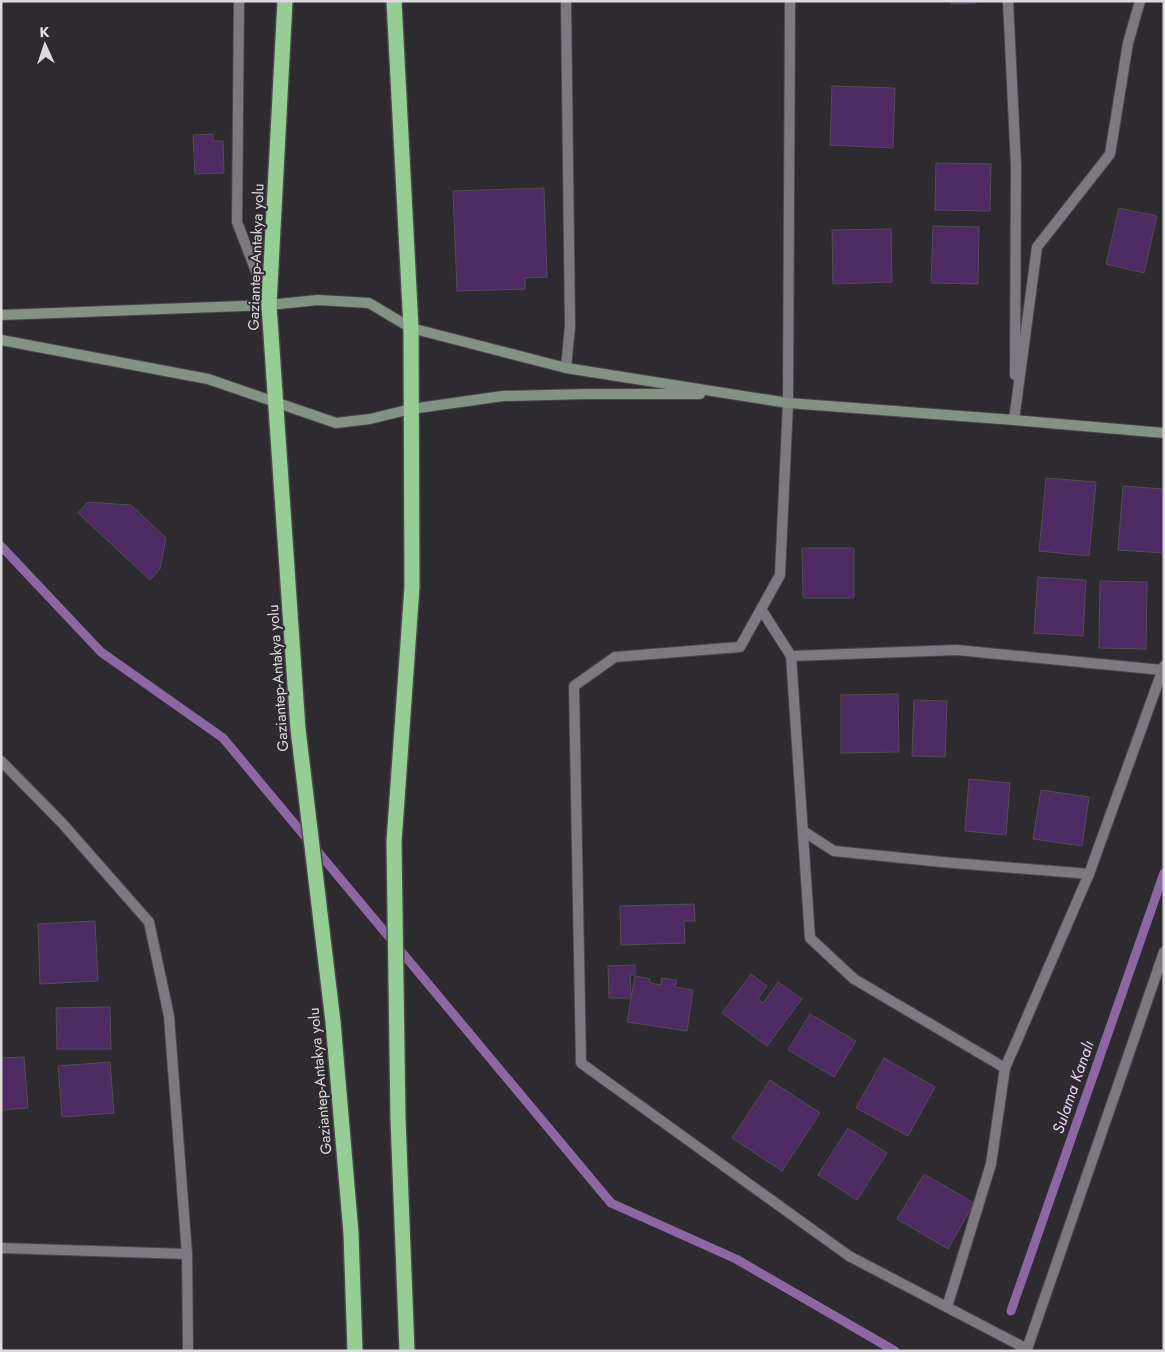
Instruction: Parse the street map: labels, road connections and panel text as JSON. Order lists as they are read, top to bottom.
{
  "streets": {
    "highway": ["Gaziantep-Antakya yolu"]
  },
  "water": ["Sulama Kanalı"],
  "north": "top"
}
